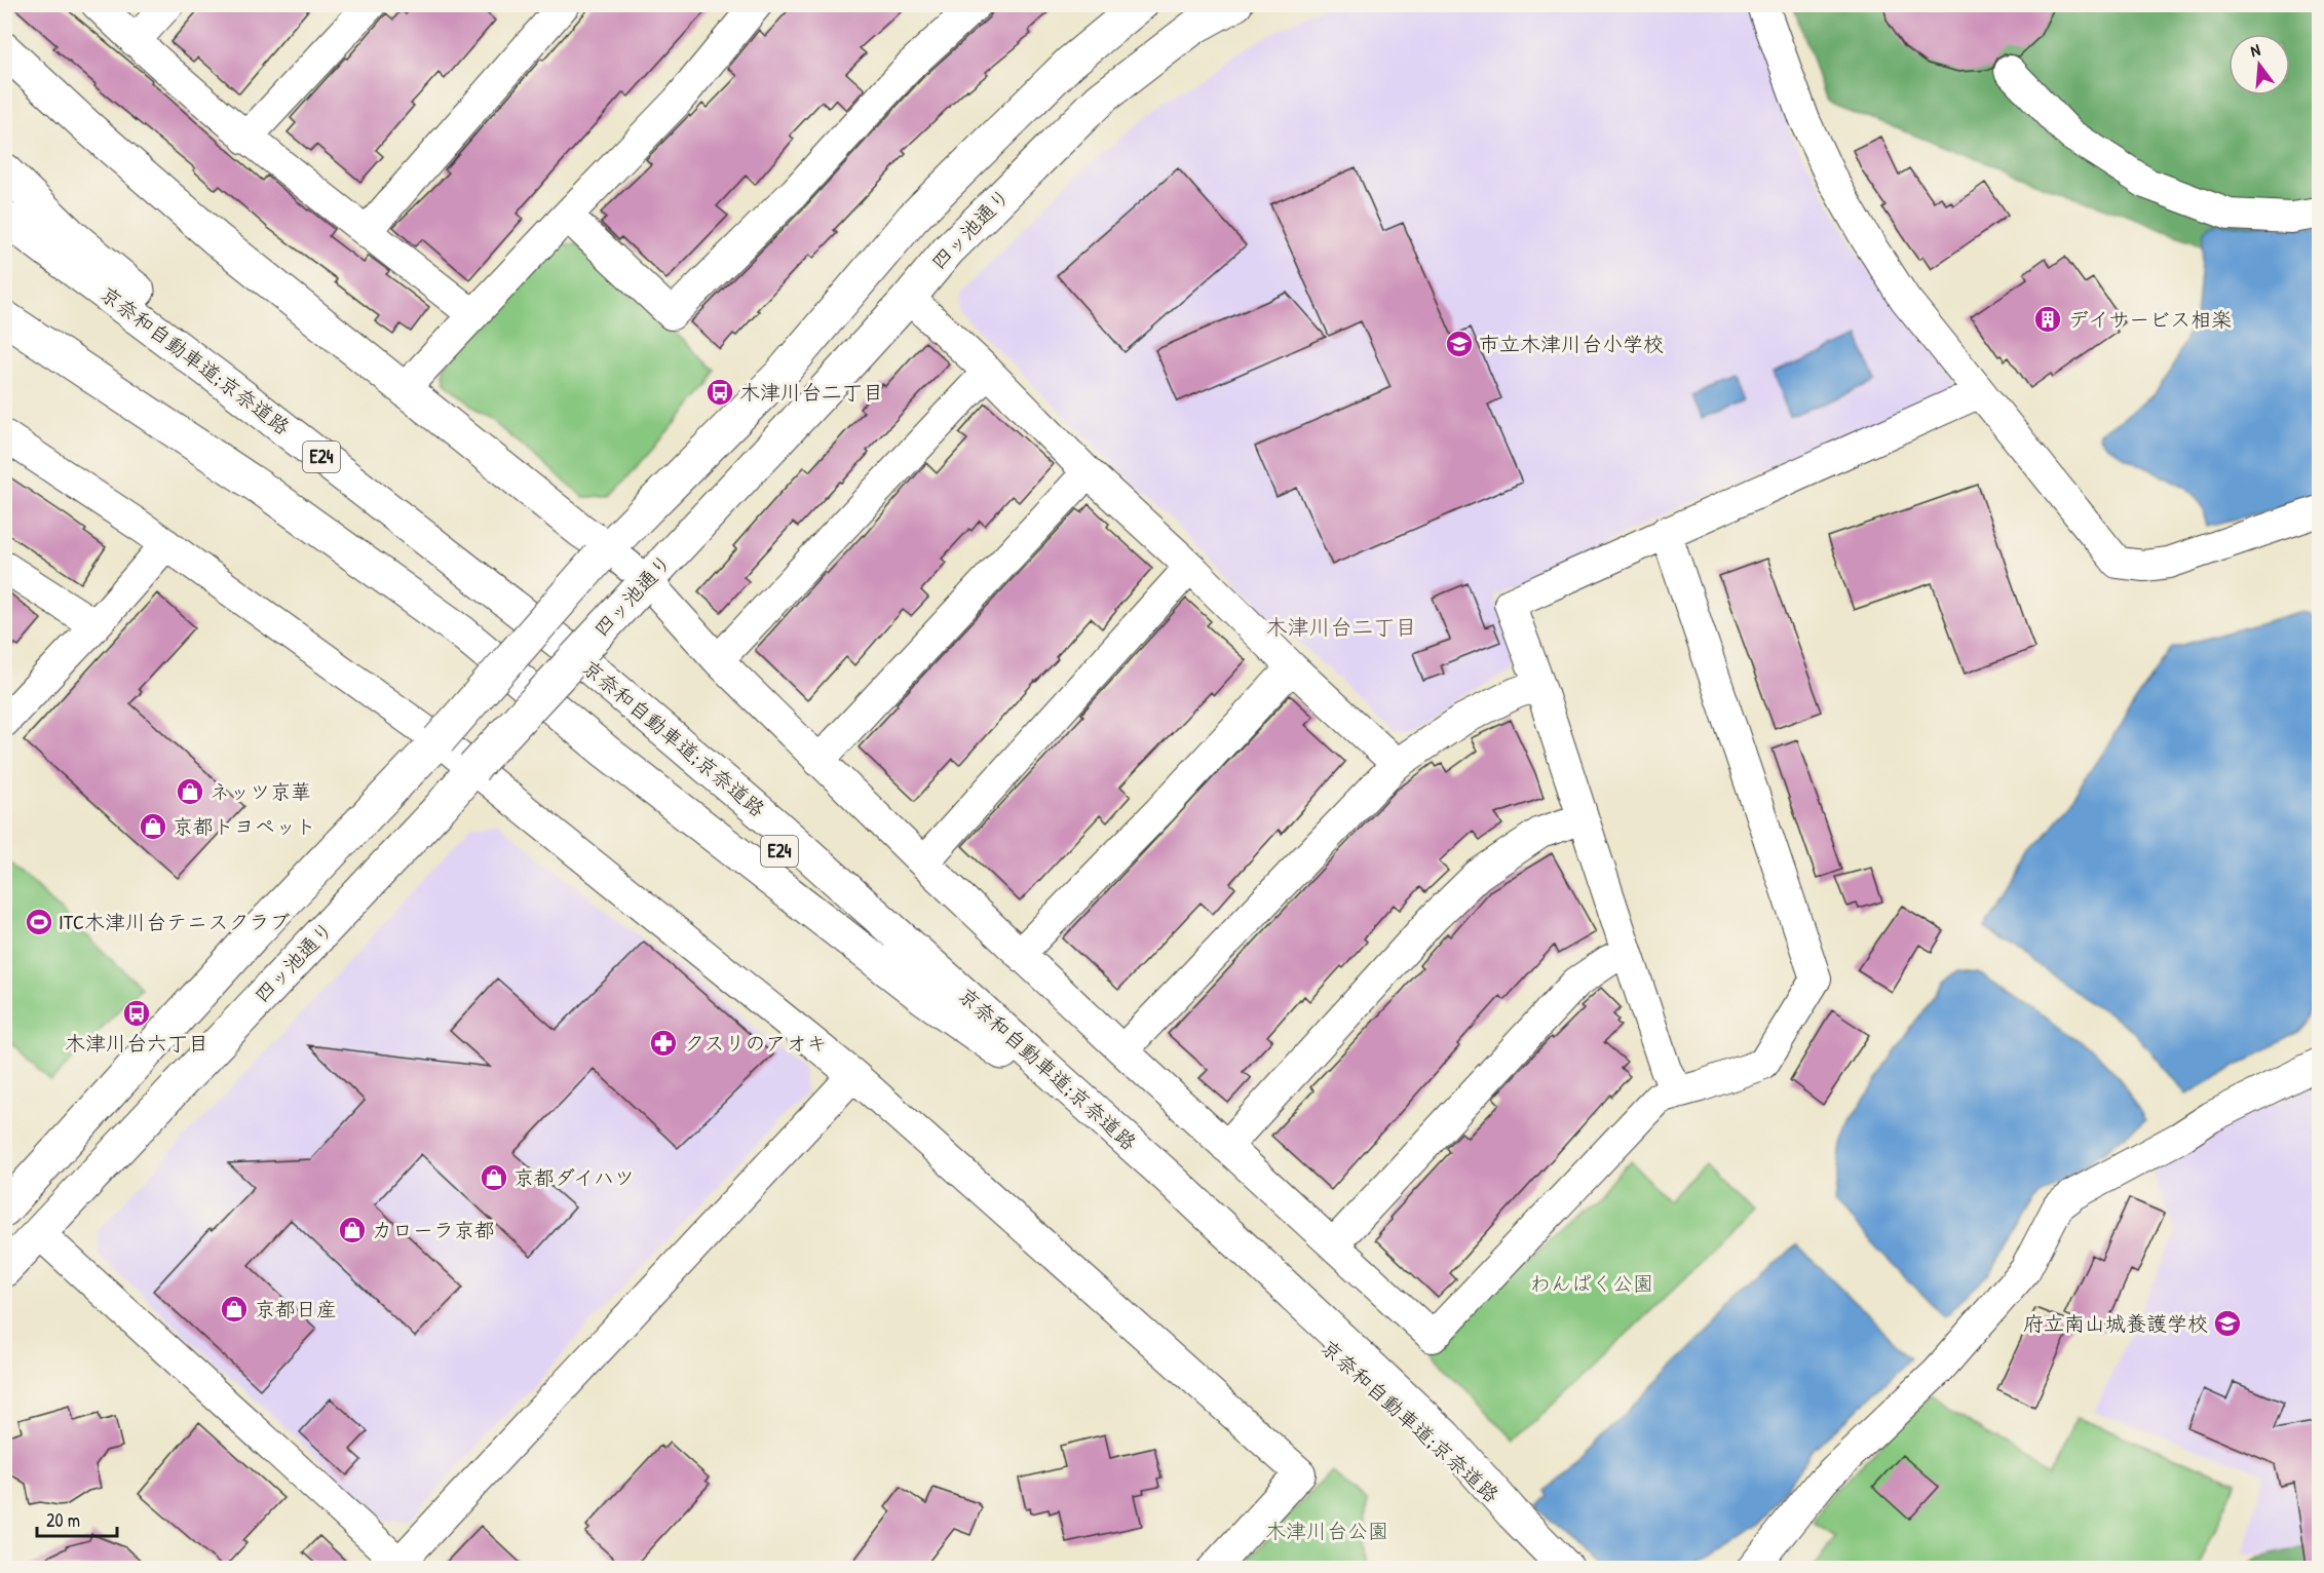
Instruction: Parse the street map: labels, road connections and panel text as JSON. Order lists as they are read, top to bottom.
{
  "streets": {
    "main road": ["四ッ池通り", "京奈和自動車道;京奈道路", "E24"]
  },
  "districts": ["木津川台二丁目"],
  "parks": ["わんぱく公園", "木津川台公園"],
  "places": {
    "building": ["デイサービス相楽"],
    "school or university": ["市立木津川台小学校", "府立南山城養護学校"],
    "bus stop": ["木津川台二丁目", "木津川台六丁目"],
    "shop": [
      "ネッツ京華",
      "京都トヨペット",
      "京都ダイハツ",
      "カローラ京都",
      "京都日産"
    ],
    "sports": ["ITC木津川台テニスクラブ"],
    "pharmacy": ["クスリのアオキ"]
  },
  "scale_bar": "20 m",
  "north": "top"
}
